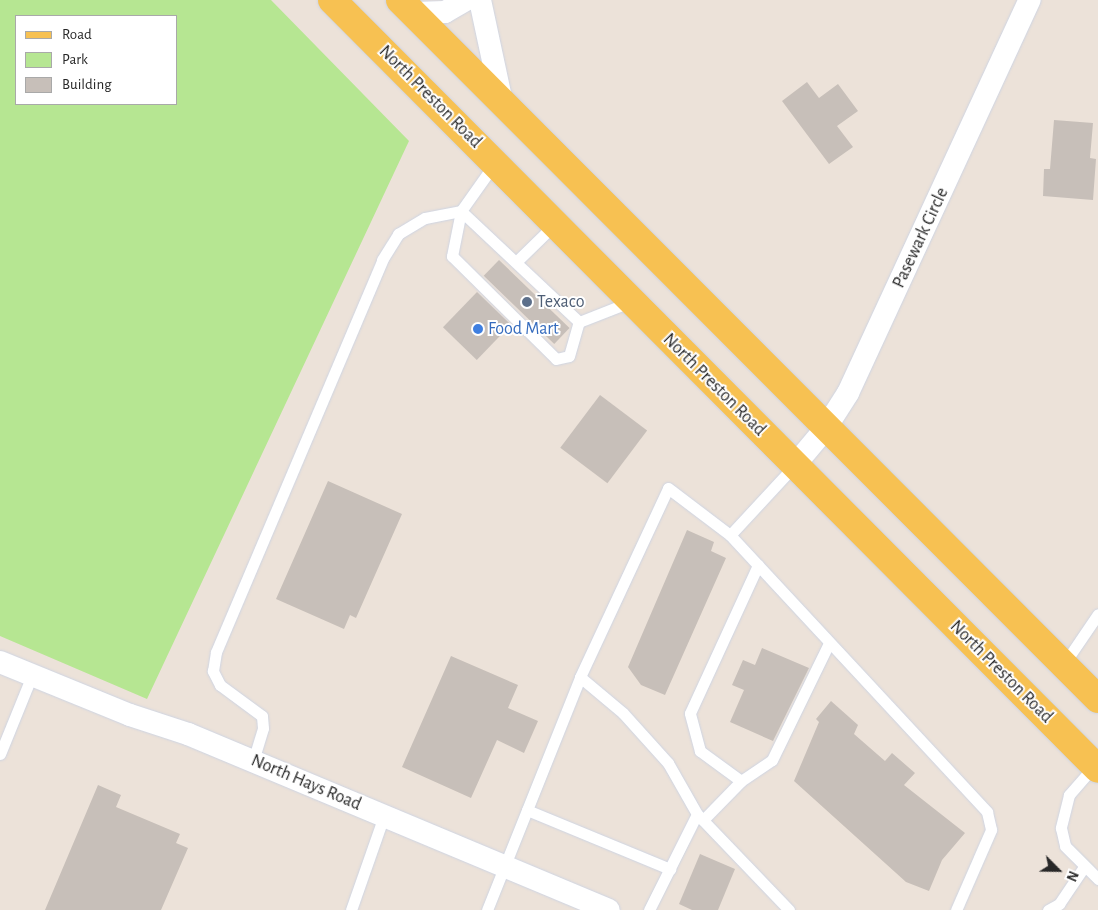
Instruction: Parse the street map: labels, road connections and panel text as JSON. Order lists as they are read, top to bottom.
{
  "streets": {
    "main road": ["North Preston Road"],
    "street": ["Pasewark Circle", "North Hays Road"]
  },
  "crossings": [
    ["North Preston Road", "Pasewark Circle"]
  ],
  "places": ["Texaco", "Food Mart"],
  "legend": ["Road", "Park", "Building"],
  "north": "bottom right"
}
